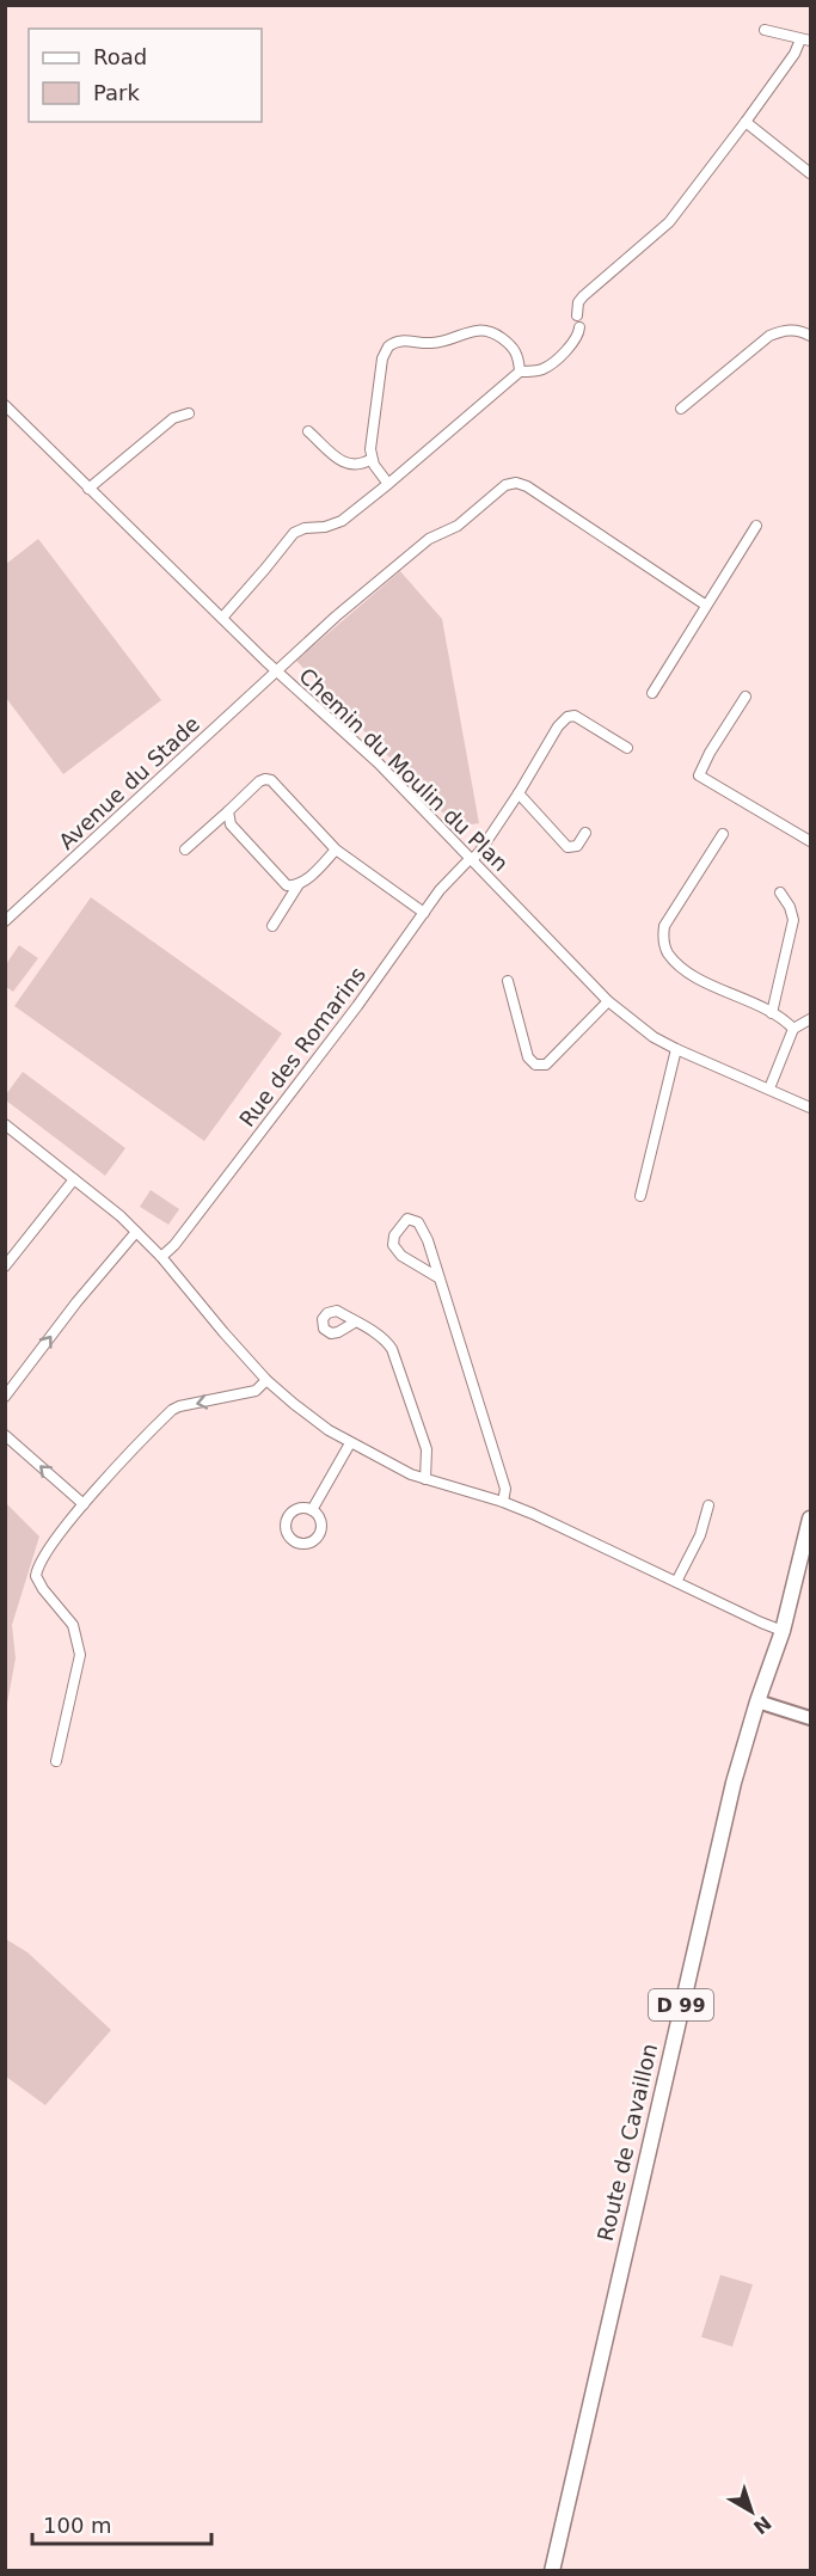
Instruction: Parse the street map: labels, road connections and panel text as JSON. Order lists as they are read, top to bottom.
{
  "streets": {
    "main road": ["D 99", "Route de Cavaillon"],
    "street": ["Chemin du Moulin du Plan", "Avenue du Stade", "Rue des Romarins"]
  },
  "crossings": [
    ["Chemin du Moulin du Plan", "Avenue du Stade"],
    ["Chemin du Moulin du Plan", "Rue des Romarins"]
  ],
  "legend": ["Road", "Park"],
  "scale_bar": "100 m",
  "north": "bottom right"
}
